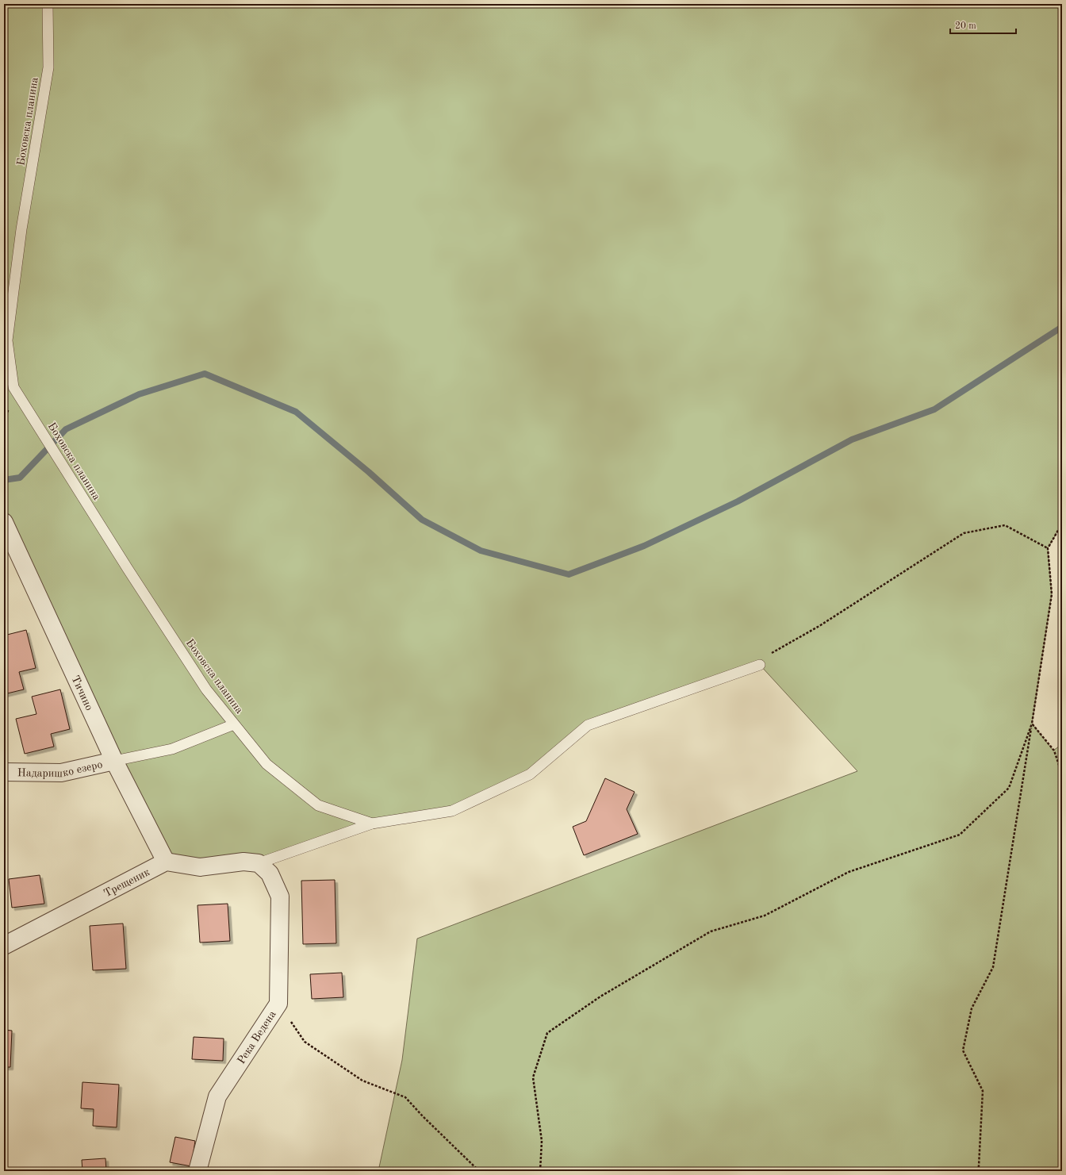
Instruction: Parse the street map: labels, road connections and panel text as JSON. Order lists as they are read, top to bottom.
{
  "streets": {
    "street": [
      "Тичино",
      "Надаришко езеро",
      "Трещеник",
      "Река Ведена"
    ],
    "lane": ["Боховска планина"]
  },
  "crossings": [
    ["Тичино", "Надаришко езеро"],
    ["Тичино", "Трещеник"]
  ],
  "scale_bar": "20 m"
}
